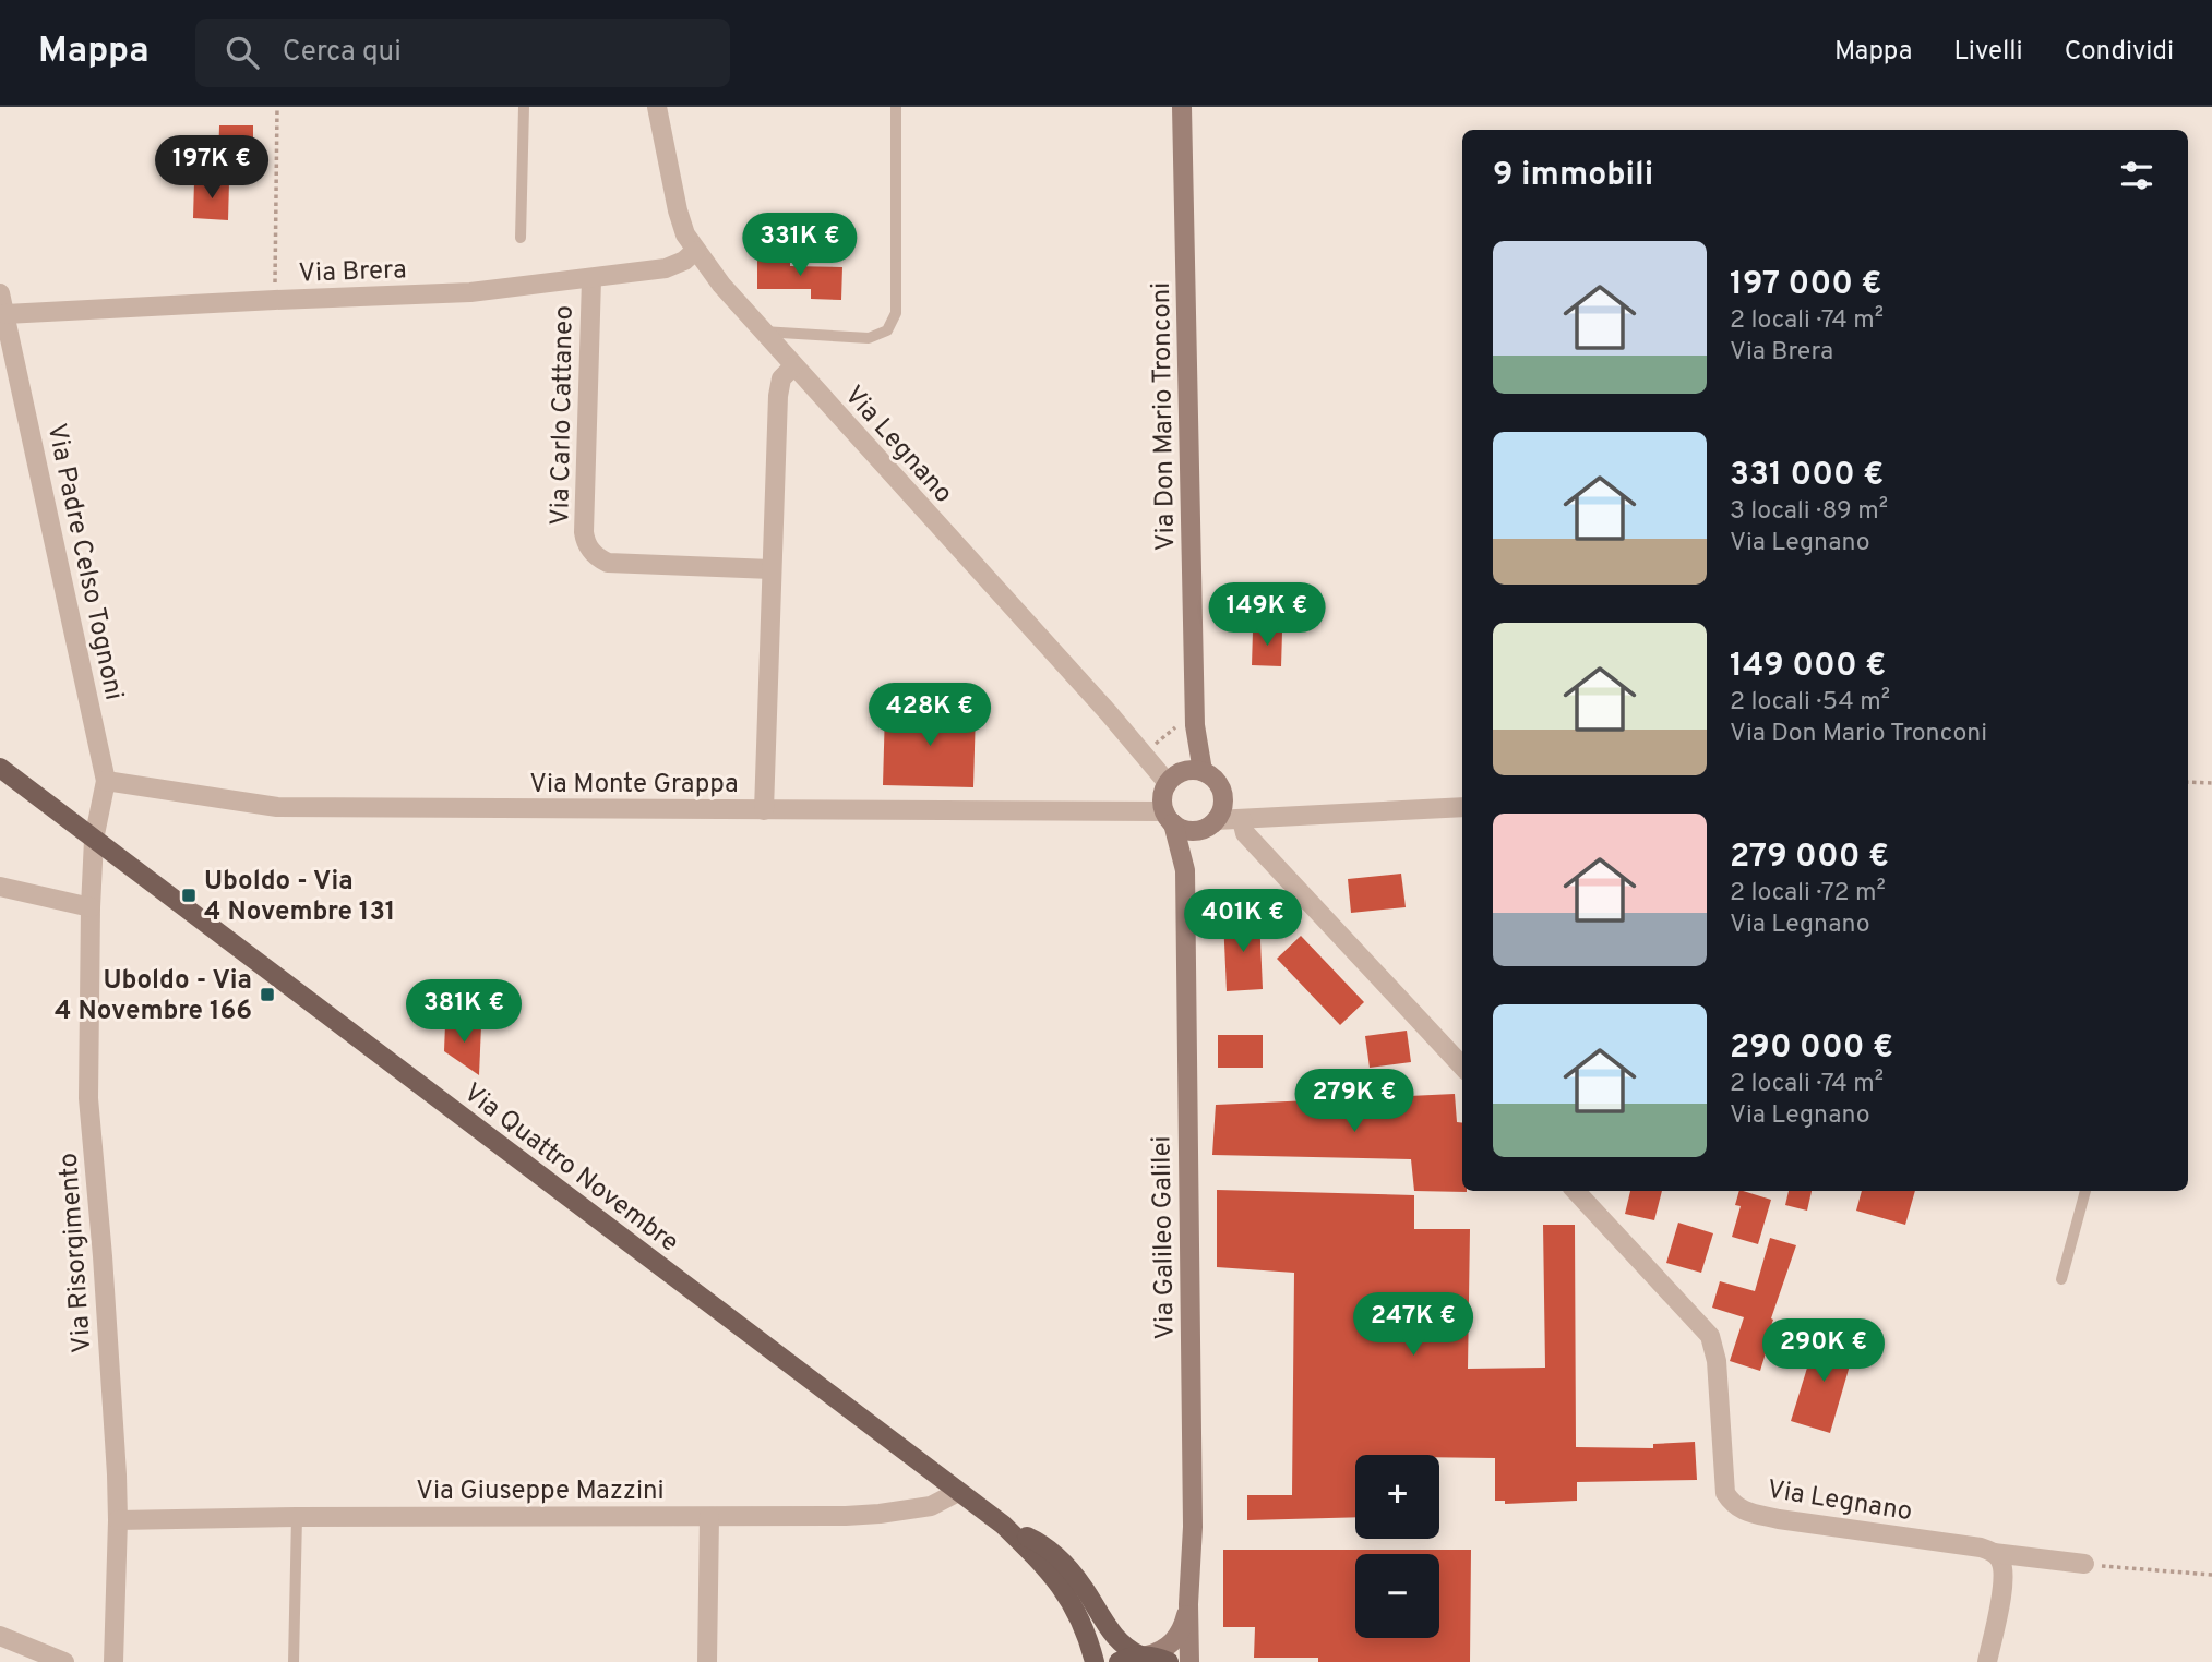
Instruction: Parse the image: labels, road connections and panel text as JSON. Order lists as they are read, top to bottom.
{
  "streets": {
    "main road": ["Via Quattro Novembre"],
    "street": [
      "Via Brera",
      "Via Carlo Cattaneo",
      "Via Don Mario Tronconi",
      "Via Legnano",
      "Via Padre Celso Tognoni",
      "Via Monte Grappa",
      "Via Galileo Galilei",
      "Via Risorgimento",
      "Via Giuseppe Mazzini"
    ]
  },
  "crossings": [
    ["Via Brera", "Via Carlo Cattaneo"],
    ["Via Brera", "Via Legnano"],
    ["Via Brera", "Via Padre Celso Tognoni"],
    ["Via Don Mario Tronconi", "Via Legnano"],
    ["Via Don Mario Tronconi", "Via Monte Grappa"],
    ["Via Don Mario Tronconi", "Via Galileo Galilei"],
    ["Via Legnano", "Via Monte Grappa"],
    ["Via Legnano", "Via Galileo Galilei"],
    ["Via Padre Celso Tognoni", "Via Monte Grappa"],
    ["Via Padre Celso Tognoni", "Via Quattro Novembre"],
    ["Via Padre Celso Tognoni", "Via Risorgimento"],
    ["Via Monte Grappa", "Via Galileo Galilei"],
    ["Via Quattro Novembre", "Via Galileo Galilei"],
    ["Via Quattro Novembre", "Via Risorgimento"],
    ["Via Quattro Novembre", "Via Giuseppe Mazzini"],
    ["Via Risorgimento", "Via Giuseppe Mazzini"]
  ],
  "places": {
    "transit": ["Uboldo - Via 4 Novembre 131", "Uboldo - Via 4 Novembre 166"]
  },
  "page": {
    "header": "Mappa",
    "search": "Cerca qui",
    "nav": ["Mappa", "Livelli", "Condividi"],
    "heading": "9 immobili",
    "price": [
      "197K €",
      "331K €",
      "149K €",
      "428K €",
      "401K €",
      "381K €",
      "279K €",
      "247K €",
      "290K €"
    ],
    "list": [
      {
        "name": "197 000 €",
        "note": "2 locali · 74 m² · Via Brera"
      },
      {
        "name": "331 000 €",
        "note": "3 locali · 89 m² · Via Legnano"
      },
      {
        "name": "149 000 €",
        "note": "2 locali · 54 m² · Via Don Mario Tronconi"
      },
      {
        "name": "279 000 €",
        "note": "2 locali · 72 m² · Via Legnano"
      },
      {
        "name": "290 000 €",
        "note": "2 locali · 74 m² · Via Legnano"
      }
    ],
    "map_buttons": ["+", "−"]
  }
}
